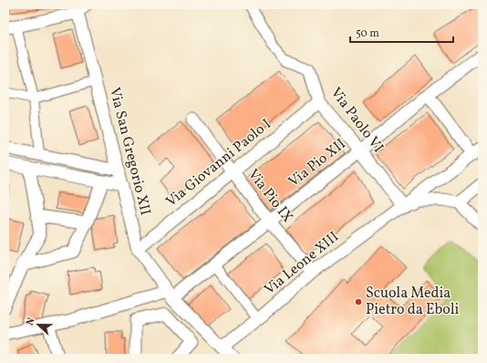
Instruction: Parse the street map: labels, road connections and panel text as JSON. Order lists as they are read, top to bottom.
{
  "streets": {
    "street": [
      "Via Paolo VI",
      "Via San Gregorio XII",
      "Via Giovanni Paolo I",
      "Via Pio XII",
      "Via Pio IX",
      "Via Leone XIII"
    ]
  },
  "crossings": [
    ["Via Paolo VI", "Via Giovanni Paolo I"],
    ["Via Paolo VI", "Via Pio XII"],
    ["Via Paolo VI", "Via Leone XIII"],
    ["Via San Gregorio XII", "Via Giovanni Paolo I"],
    ["Via San Gregorio XII", "Via Pio XII"],
    ["Via San Gregorio XII", "Via Leone XIII"],
    ["Via Giovanni Paolo I", "Via Pio IX"],
    ["Via Pio XII", "Via Pio IX"],
    ["Via Pio IX", "Via Leone XIII"]
  ],
  "places": ["Scuola Media Pietro da Eboli"],
  "scale_bar": "50 m",
  "north": "left"
}
